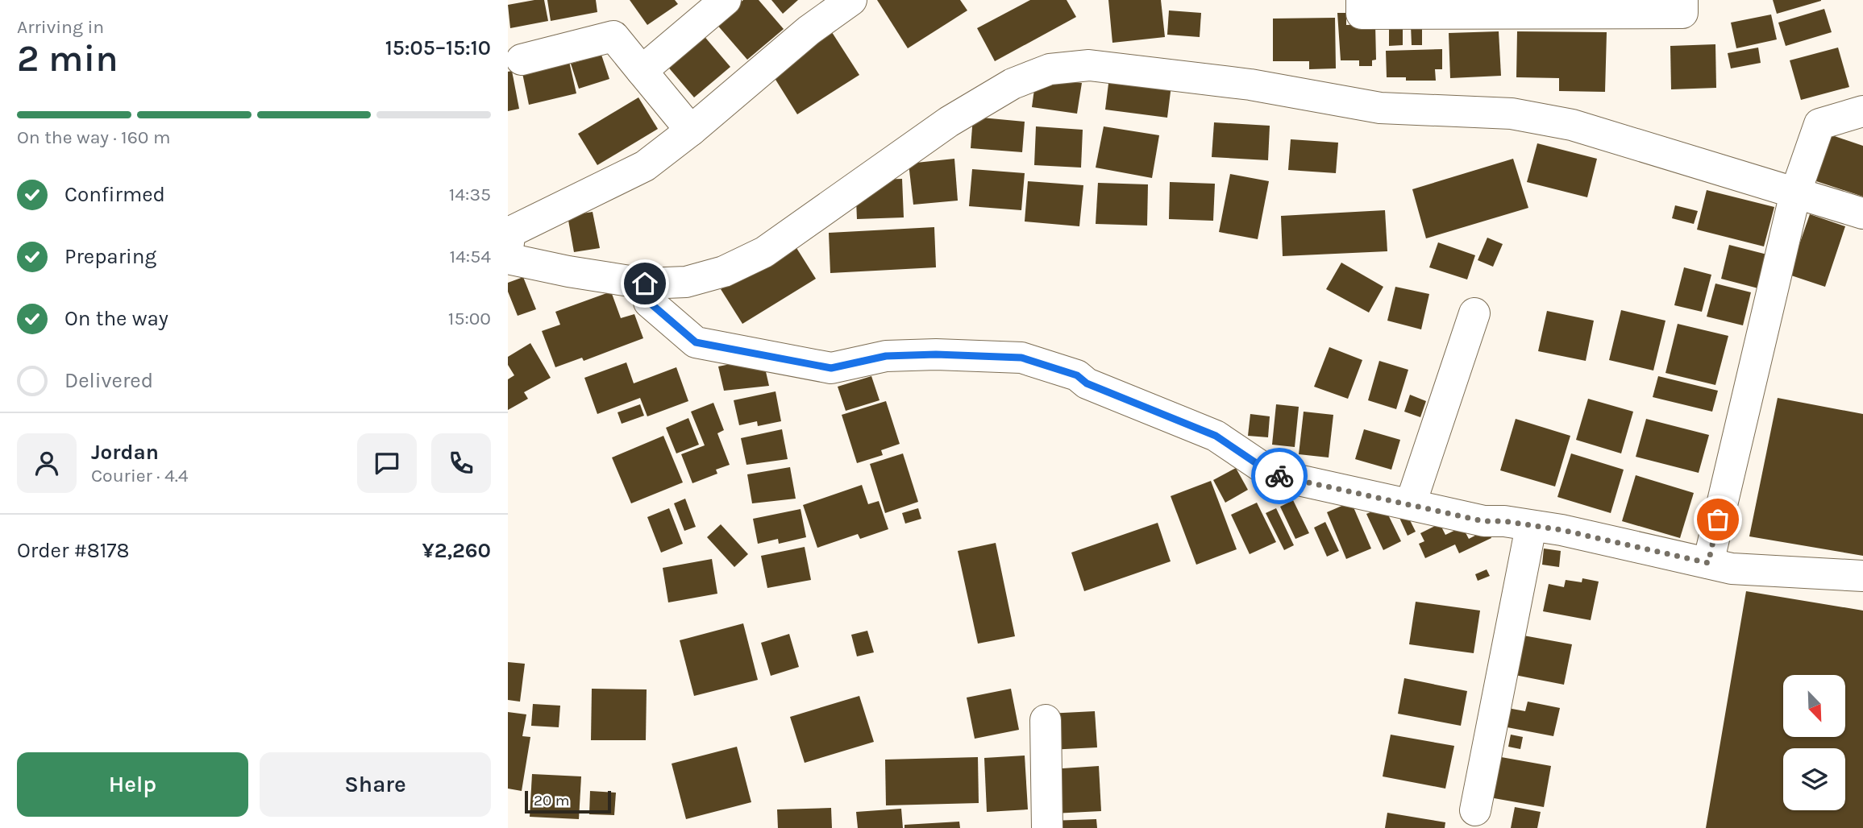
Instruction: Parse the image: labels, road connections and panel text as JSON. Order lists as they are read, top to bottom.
{
  "scale_bar": "20 m",
  "north": "bottom right",
  "page": {
    "heading": ["2 min", "Arriving in", "15:05–15:10"],
    "panel": [
      "Jordan",
      "Courier · 4.4",
      "Order #8178",
      "¥2,260"
    ],
    "bar": "On the way · 160 m",
    "list": [
      ["Confirmed", "14:35"],
      ["Preparing", "14:54"],
      ["On the way", "15:00"],
      "Delivered"
    ],
    "buttons": ["Help", "Share"],
    "scale": "20 m"
  }
}
